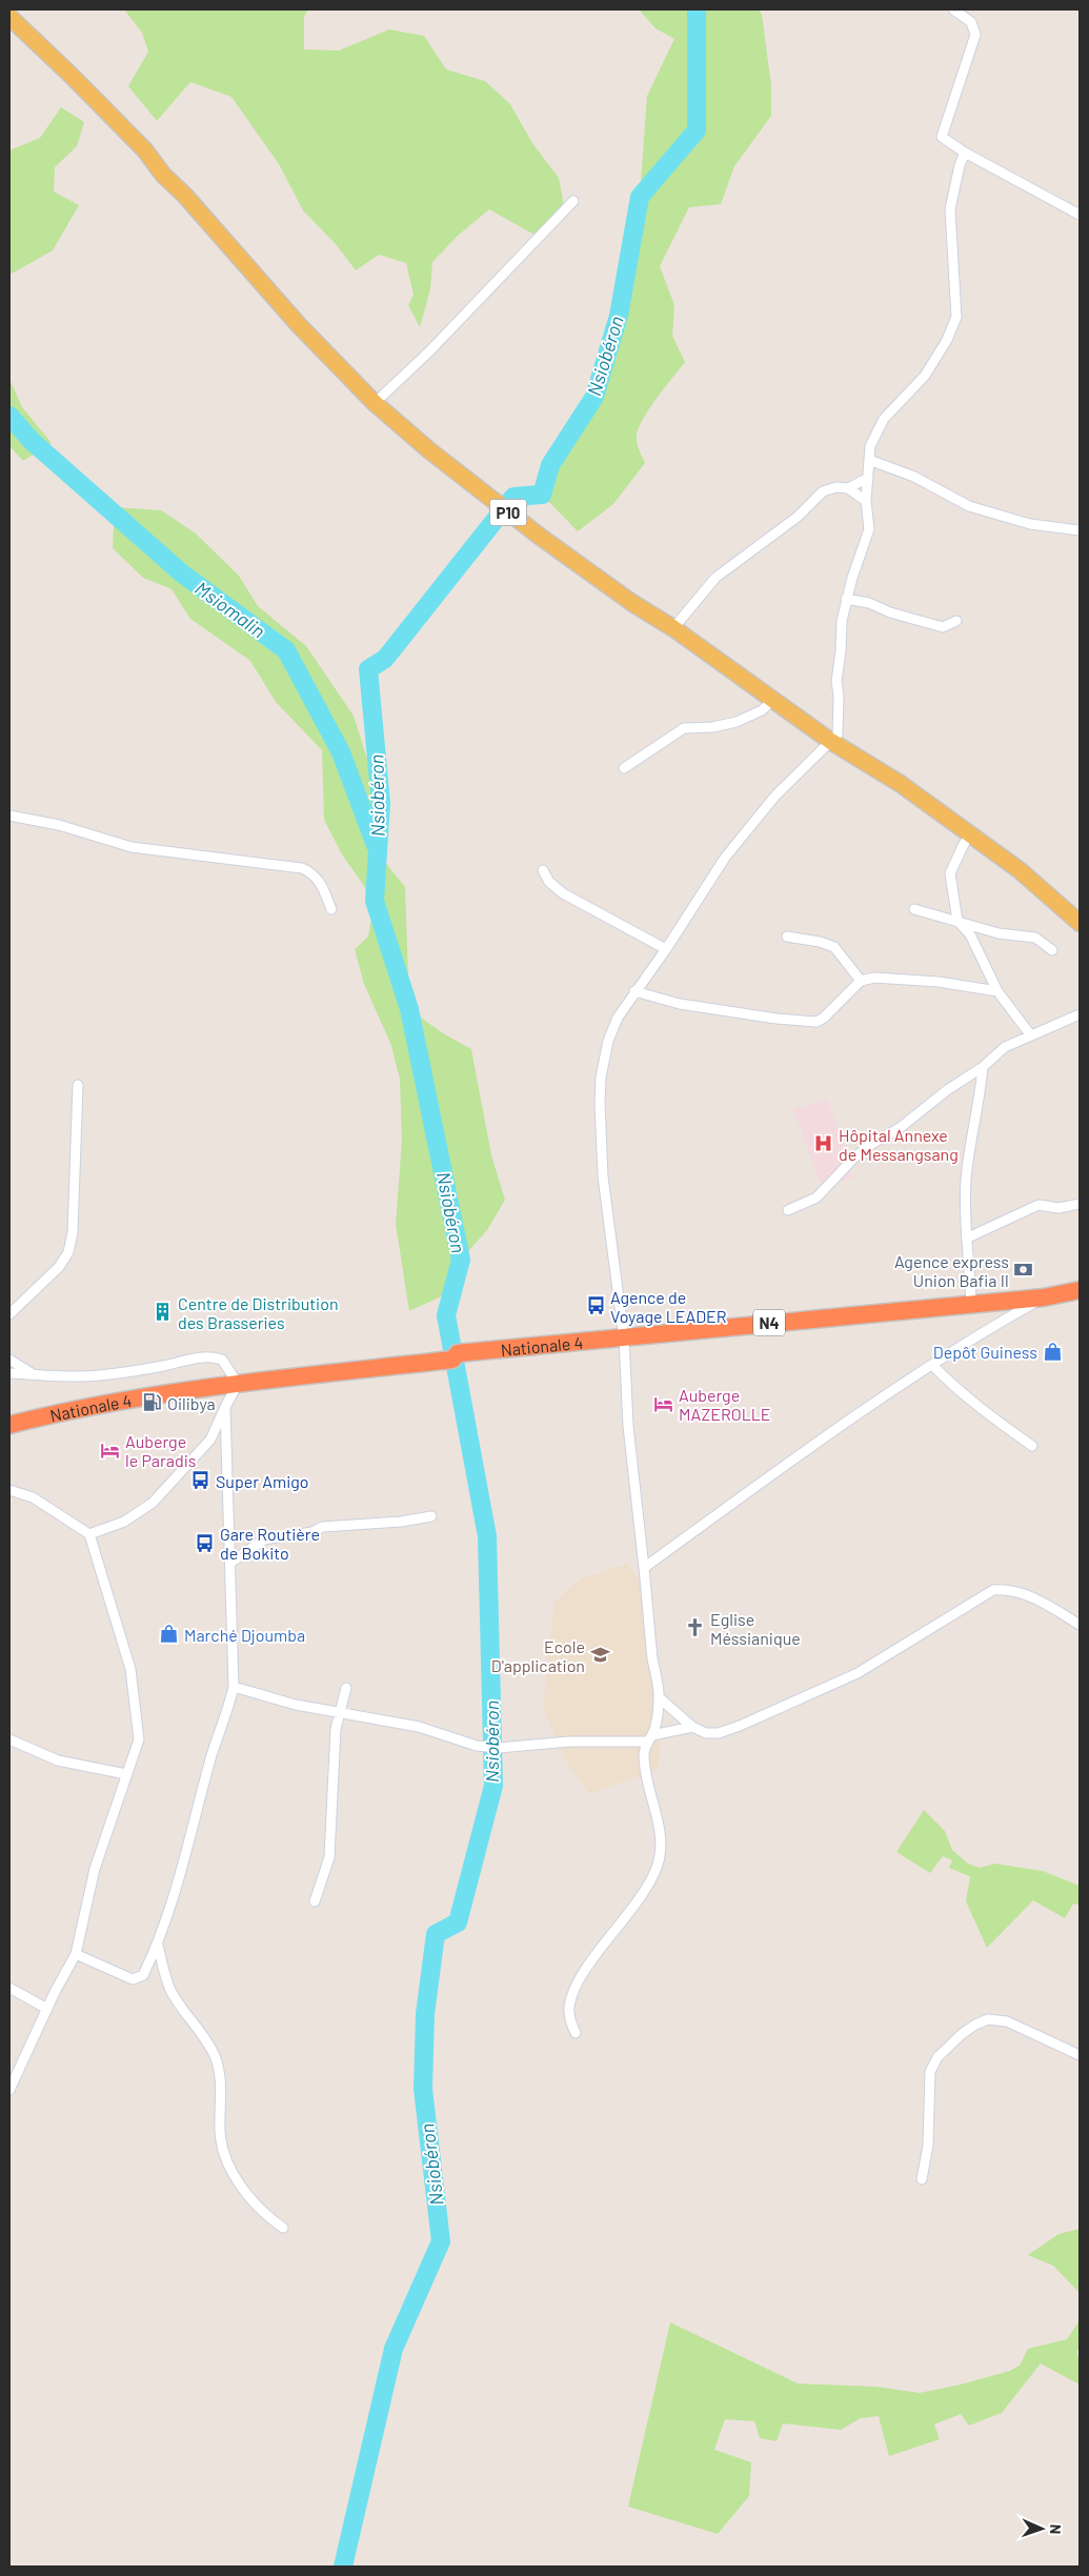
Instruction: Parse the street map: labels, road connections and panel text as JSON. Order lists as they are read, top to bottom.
{
  "streets": {
    "highway": ["N4", "Nationale 4"],
    "main road": ["P10"]
  },
  "water": ["Nsiobéron", "Msiomalin"],
  "places": {
    "hospital": ["Hôpital Annexe de Messangsang"],
    "bank": ["Agence express Union Bafia II"],
    "bus stop": ["Agence de Voyage LEADER", "Super Amigo", "Gare Routière de Bokito"],
    "building": ["Centre de Distribution des Brasseries"],
    "shop": ["Depôt Guiness", "Marché Djoumba"],
    "fuel station": ["Oilibya"],
    "hotel": ["Auberge MAZEROLLE", "Auberge le Paradis"],
    "church": ["Eglise Méssianique"],
    "school or university": ["Ecole D'application"]
  },
  "north": "right"
}
